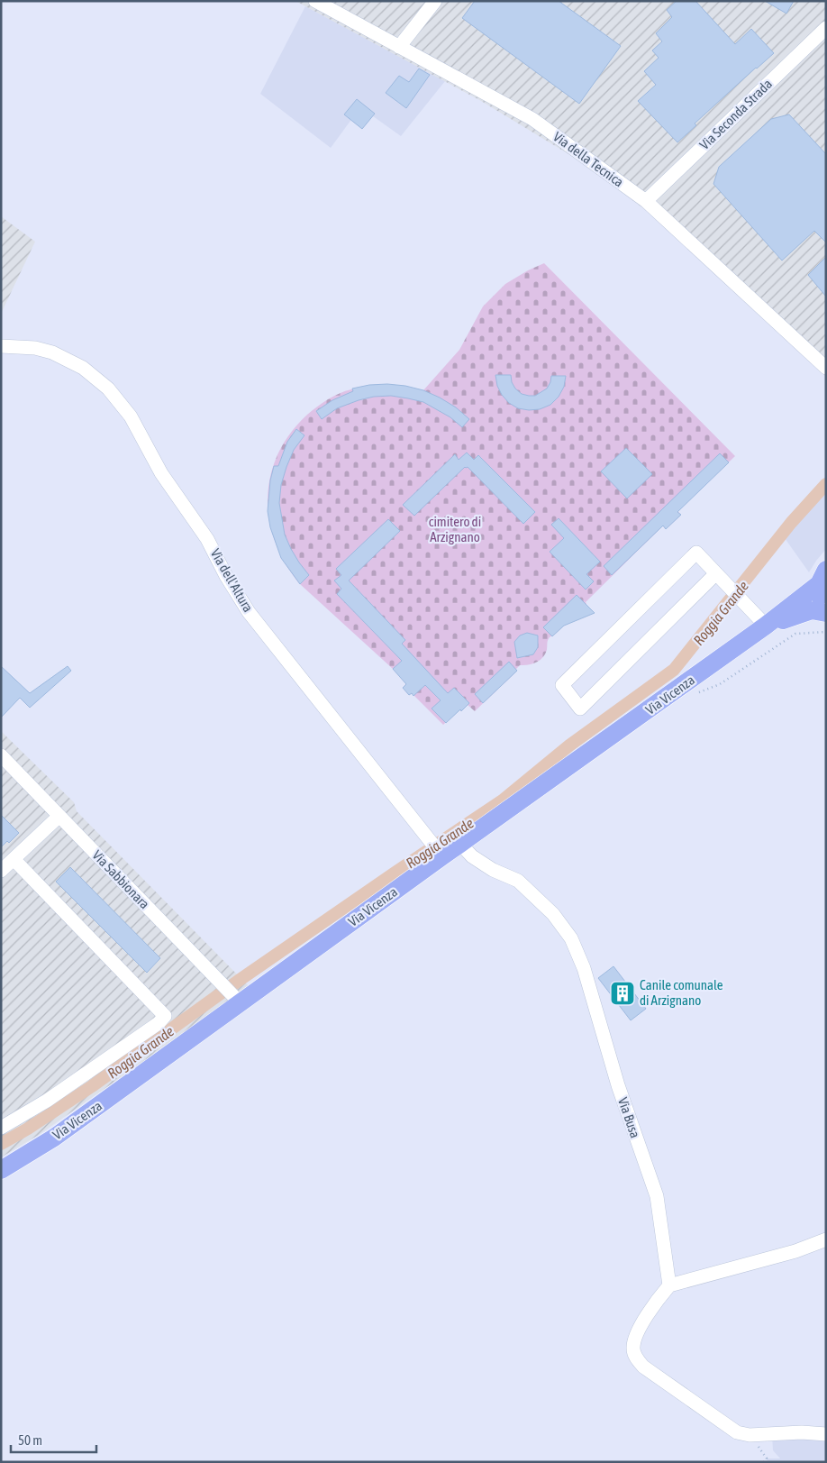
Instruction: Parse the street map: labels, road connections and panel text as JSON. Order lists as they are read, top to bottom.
{
  "streets": {
    "main road": ["Via Vicenza"],
    "street": [
      "Via Seconda Strada",
      "Via della Tecnica",
      "Via dell'Altura",
      "Via Sabbionara",
      "Via Busa"
    ]
  },
  "crossings": [
    ["Via Seconda Strada", "Via della Tecnica"],
    ["Via dell'Altura", "Via Vicenza"],
    ["Via Vicenza", "Via Sabbionara"],
    ["Via Vicenza", "Via Busa"]
  ],
  "water": ["Roggia Grande"],
  "parks": ["cimitero di Arzignano"],
  "places": {
    "building": ["Canile comunale di Arzignano"]
  },
  "scale_bar": "50 m"
}
